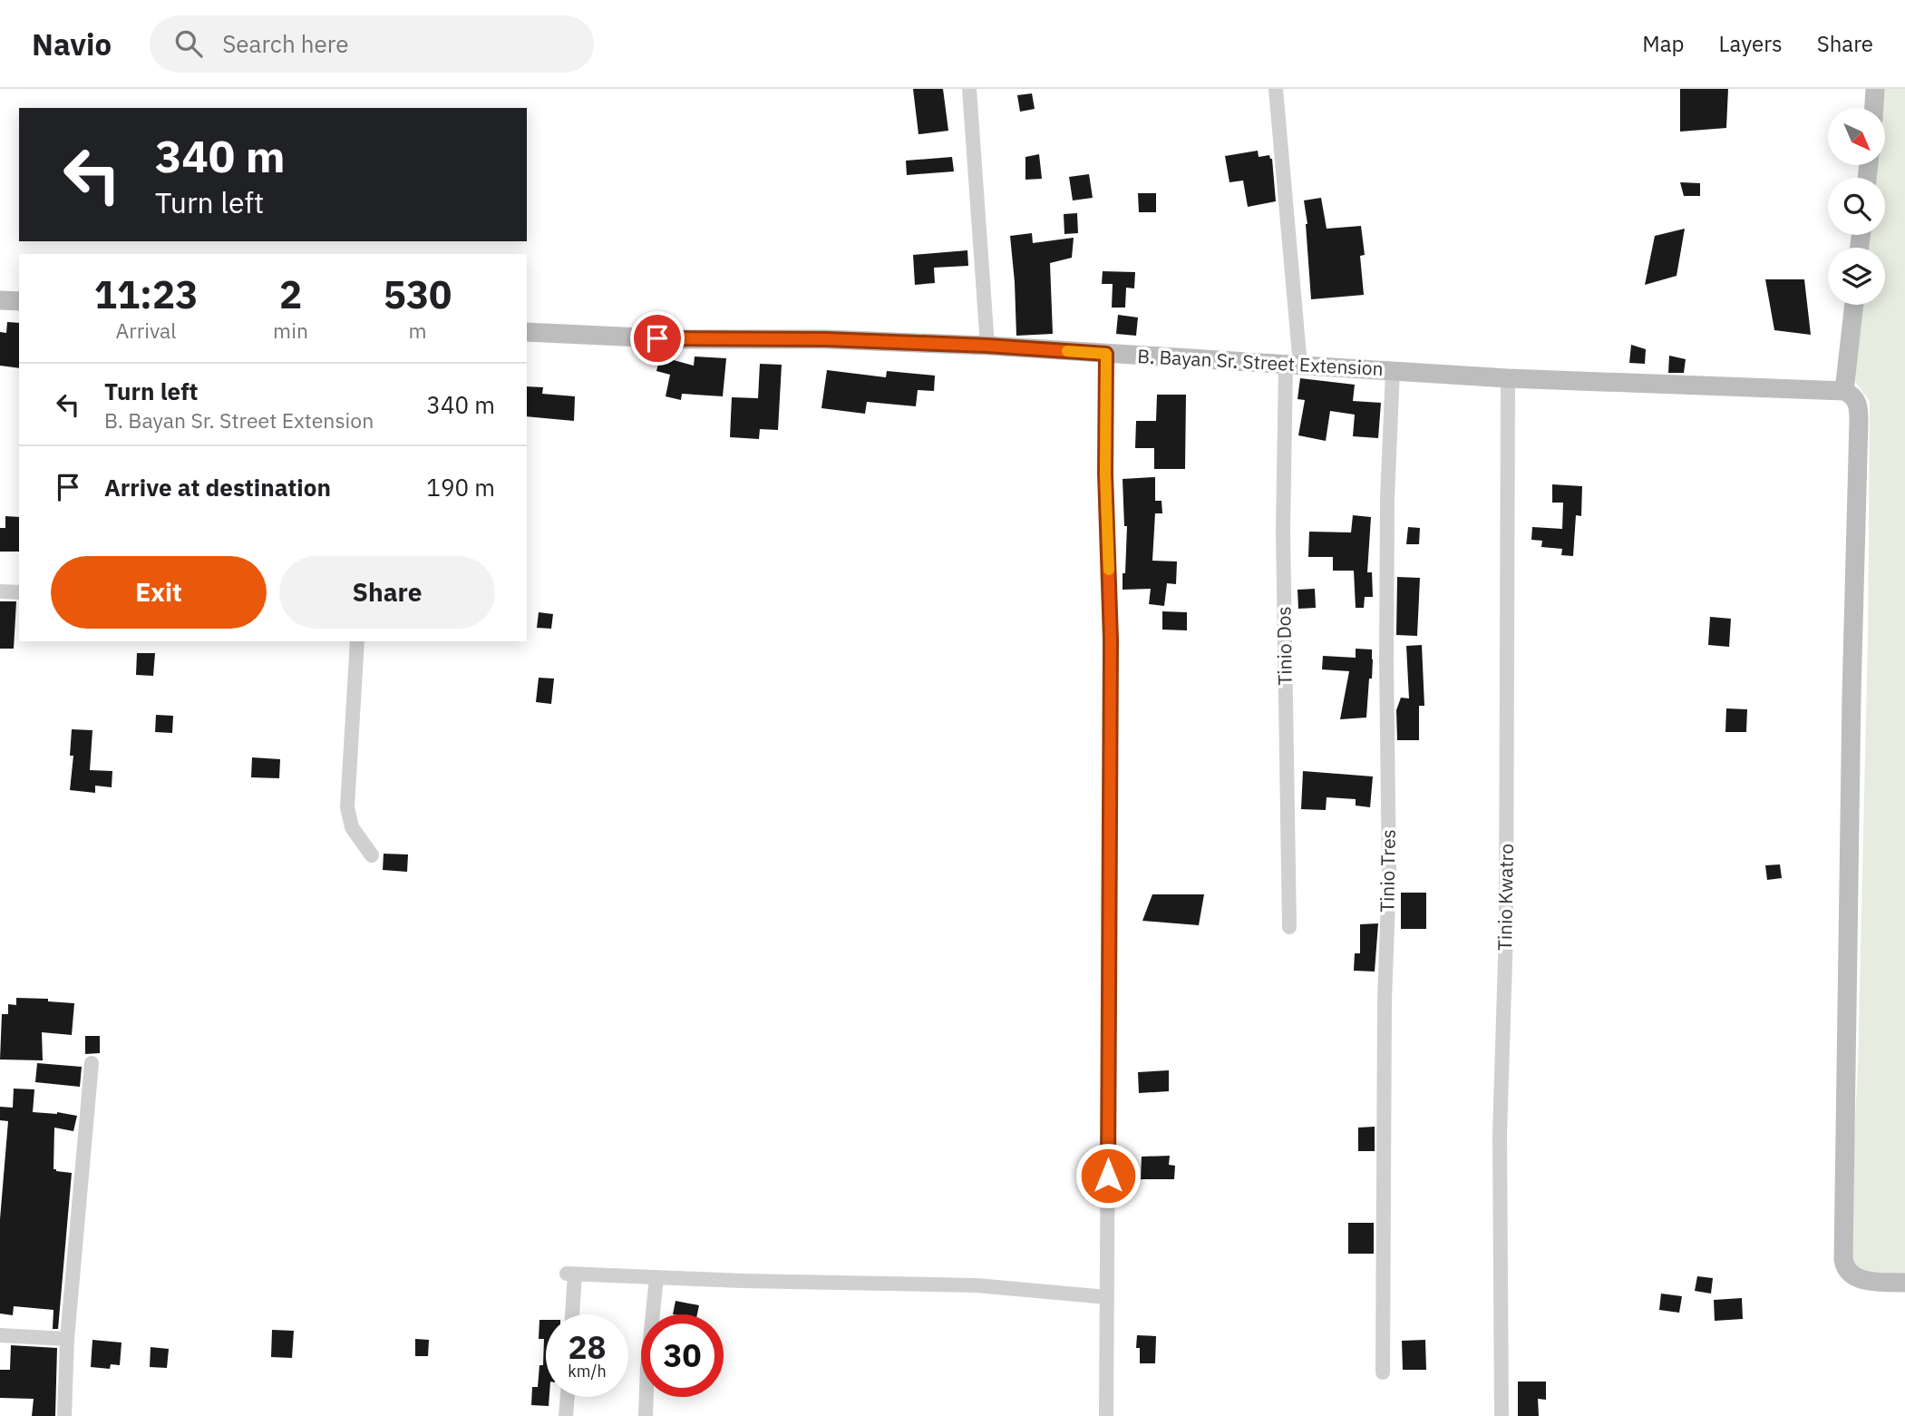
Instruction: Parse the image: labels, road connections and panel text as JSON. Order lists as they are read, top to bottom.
{
  "streets": {
    "street": [
      "B. Bayan Sr. Street Extension",
      "Tinio Dos",
      "Tinio Tres",
      "Tinio Kwatro"
    ]
  },
  "crossings": [
    ["B. Bayan Sr. Street Extension", "Tinio Dos"],
    ["B. Bayan Sr. Street Extension", "Tinio Tres"],
    ["B. Bayan Sr. Street Extension", "Tinio Kwatro"]
  ],
  "north": "bottom right",
  "page": {
    "header": "Navio",
    "search": "Search here",
    "nav": ["Map", "Layers", "Share"],
    "turn": ["340 m", "Turn left"],
    "eta": [
      "11:23",
      "Arrival",
      "2",
      "min",
      "530",
      "m"
    ],
    "list": [
      {
        "name": "Turn left",
        "note": "B. Bayan Sr. Street Extension",
        "value": "340 m"
      },
      {
        "name": "Arrive at destination",
        "value": "190 m"
      }
    ],
    "buttons": ["Exit", "Share"],
    "speed": "28 km/h",
    "limit": "30"
  }
}
